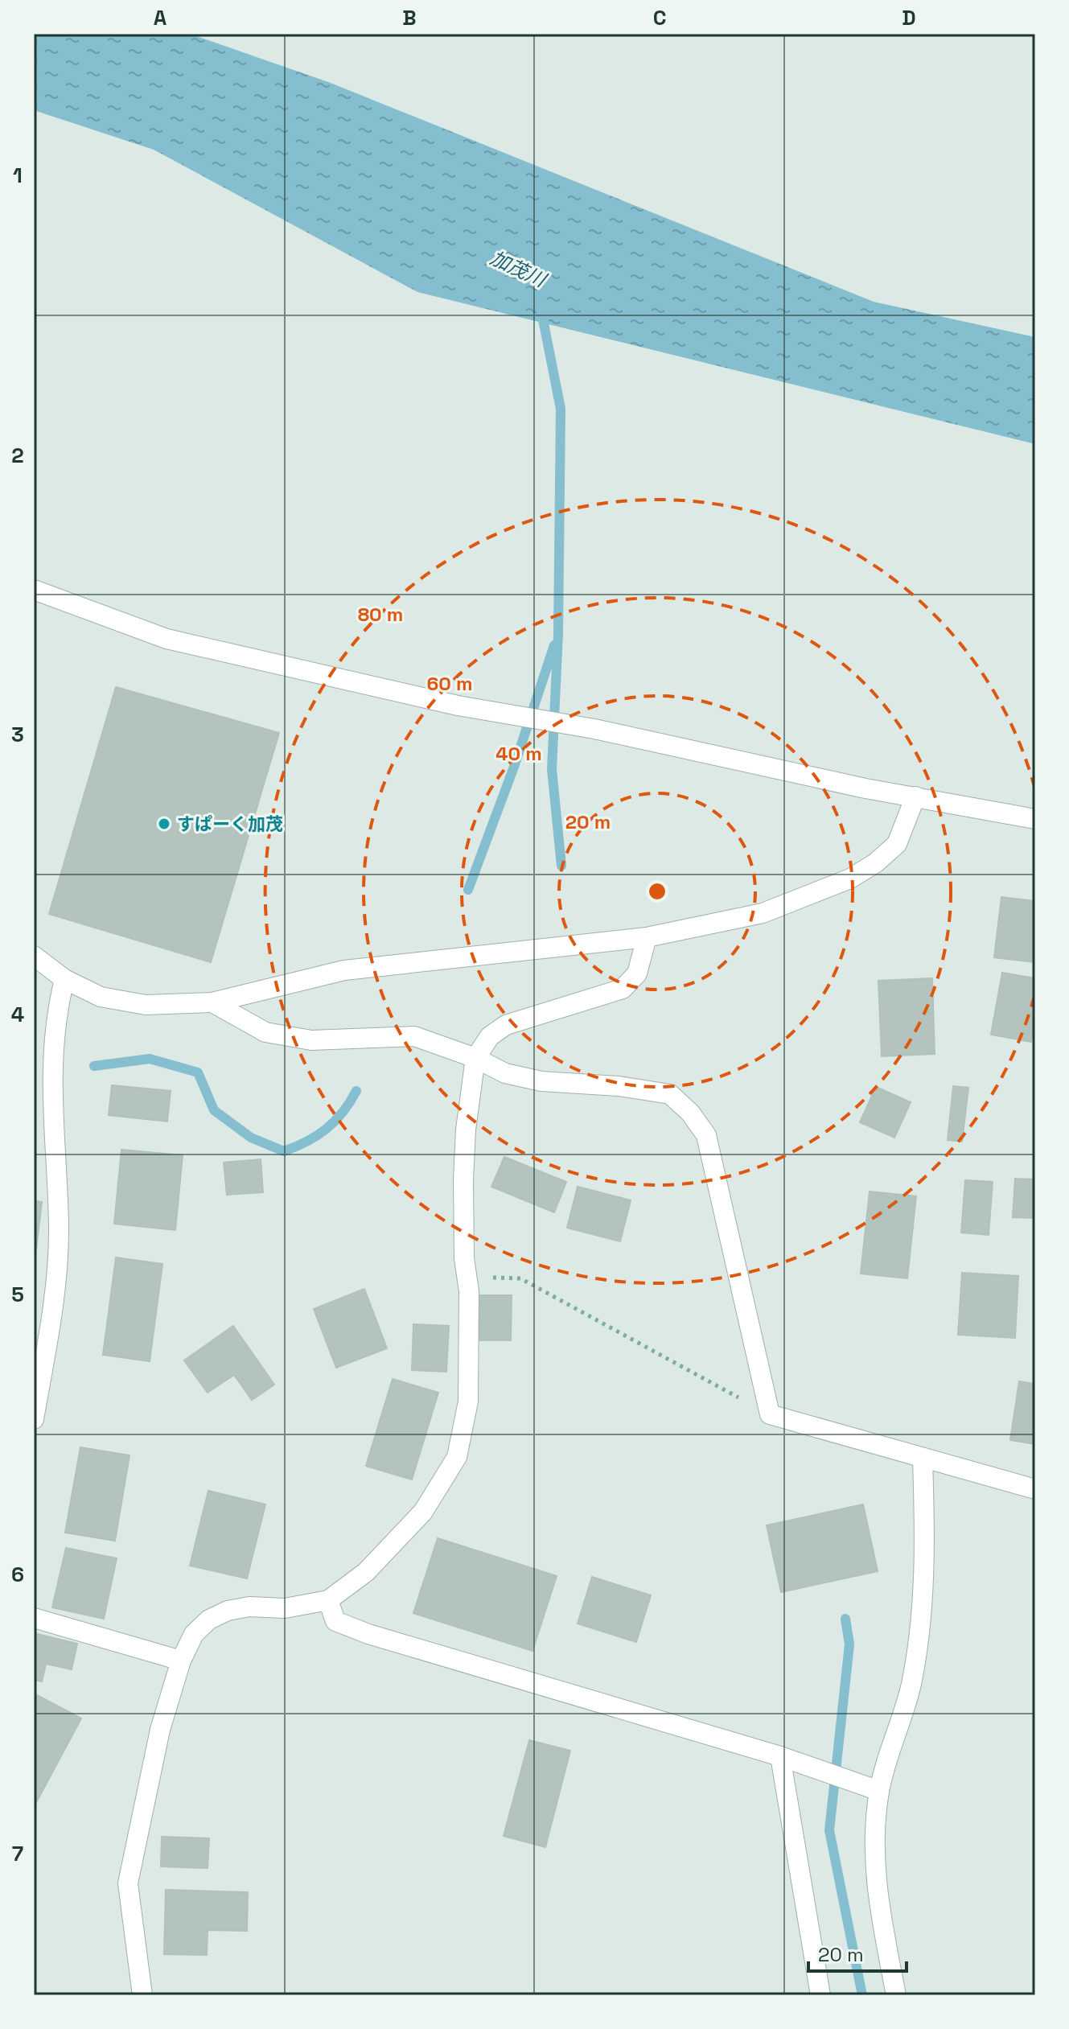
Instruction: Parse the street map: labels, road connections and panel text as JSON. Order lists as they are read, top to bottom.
{
  "water": ["加茂川"],
  "places": ["すぱーく加茂"],
  "scale_bar": "20 m",
  "grid": {
    "columns": [
      "A",
      "B",
      "C",
      "D"
    ],
    "rows": [
      "1",
      "2",
      "3",
      "4",
      "5",
      "6",
      "7"
    ]
  },
  "rings": [
    "80 m",
    "60 m",
    "40 m",
    "20 m"
  ]
}
